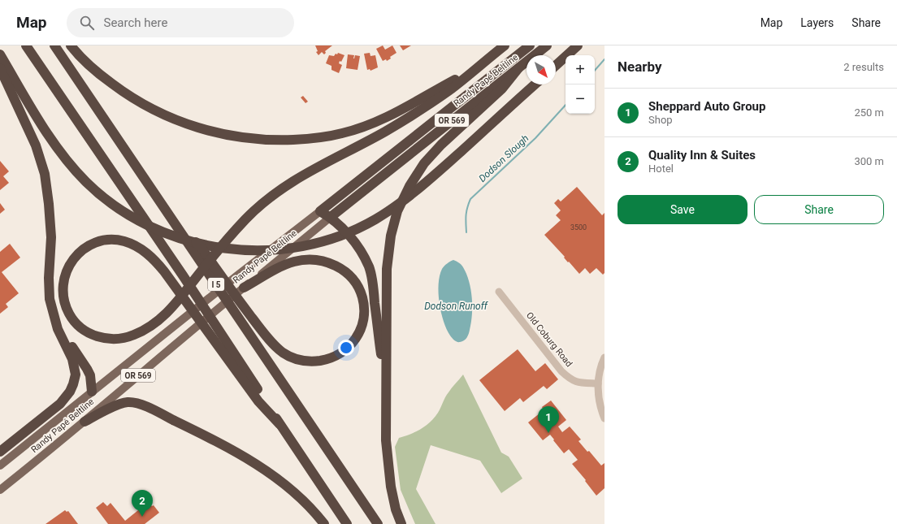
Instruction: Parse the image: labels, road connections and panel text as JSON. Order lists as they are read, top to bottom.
{
  "streets": {
    "highway": ["Randy Papé Beltline", "OR 569", "I 5"],
    "street": ["Old Coburg Road"]
  },
  "water": ["Dodson Slough", "Dodson Runoff"],
  "house_numbers": ["3500"],
  "north": "bottom right",
  "page": {
    "header": "Map",
    "search": "Search here",
    "nav": ["Map", "Layers", "Share"],
    "heading": ["Nearby", "2 results"],
    "map_buttons": ["+", "−"],
    "list": [
      {
        "mark": "1",
        "name": "Sheppard Auto Group",
        "note": "Shop",
        "value": "250 m"
      },
      {
        "mark": "2",
        "name": "Quality Inn & Suites",
        "note": "Hotel",
        "value": "300 m"
      }
    ],
    "buttons": ["Save", "Share"],
    "pins": ["1", "2"]
  }
}
